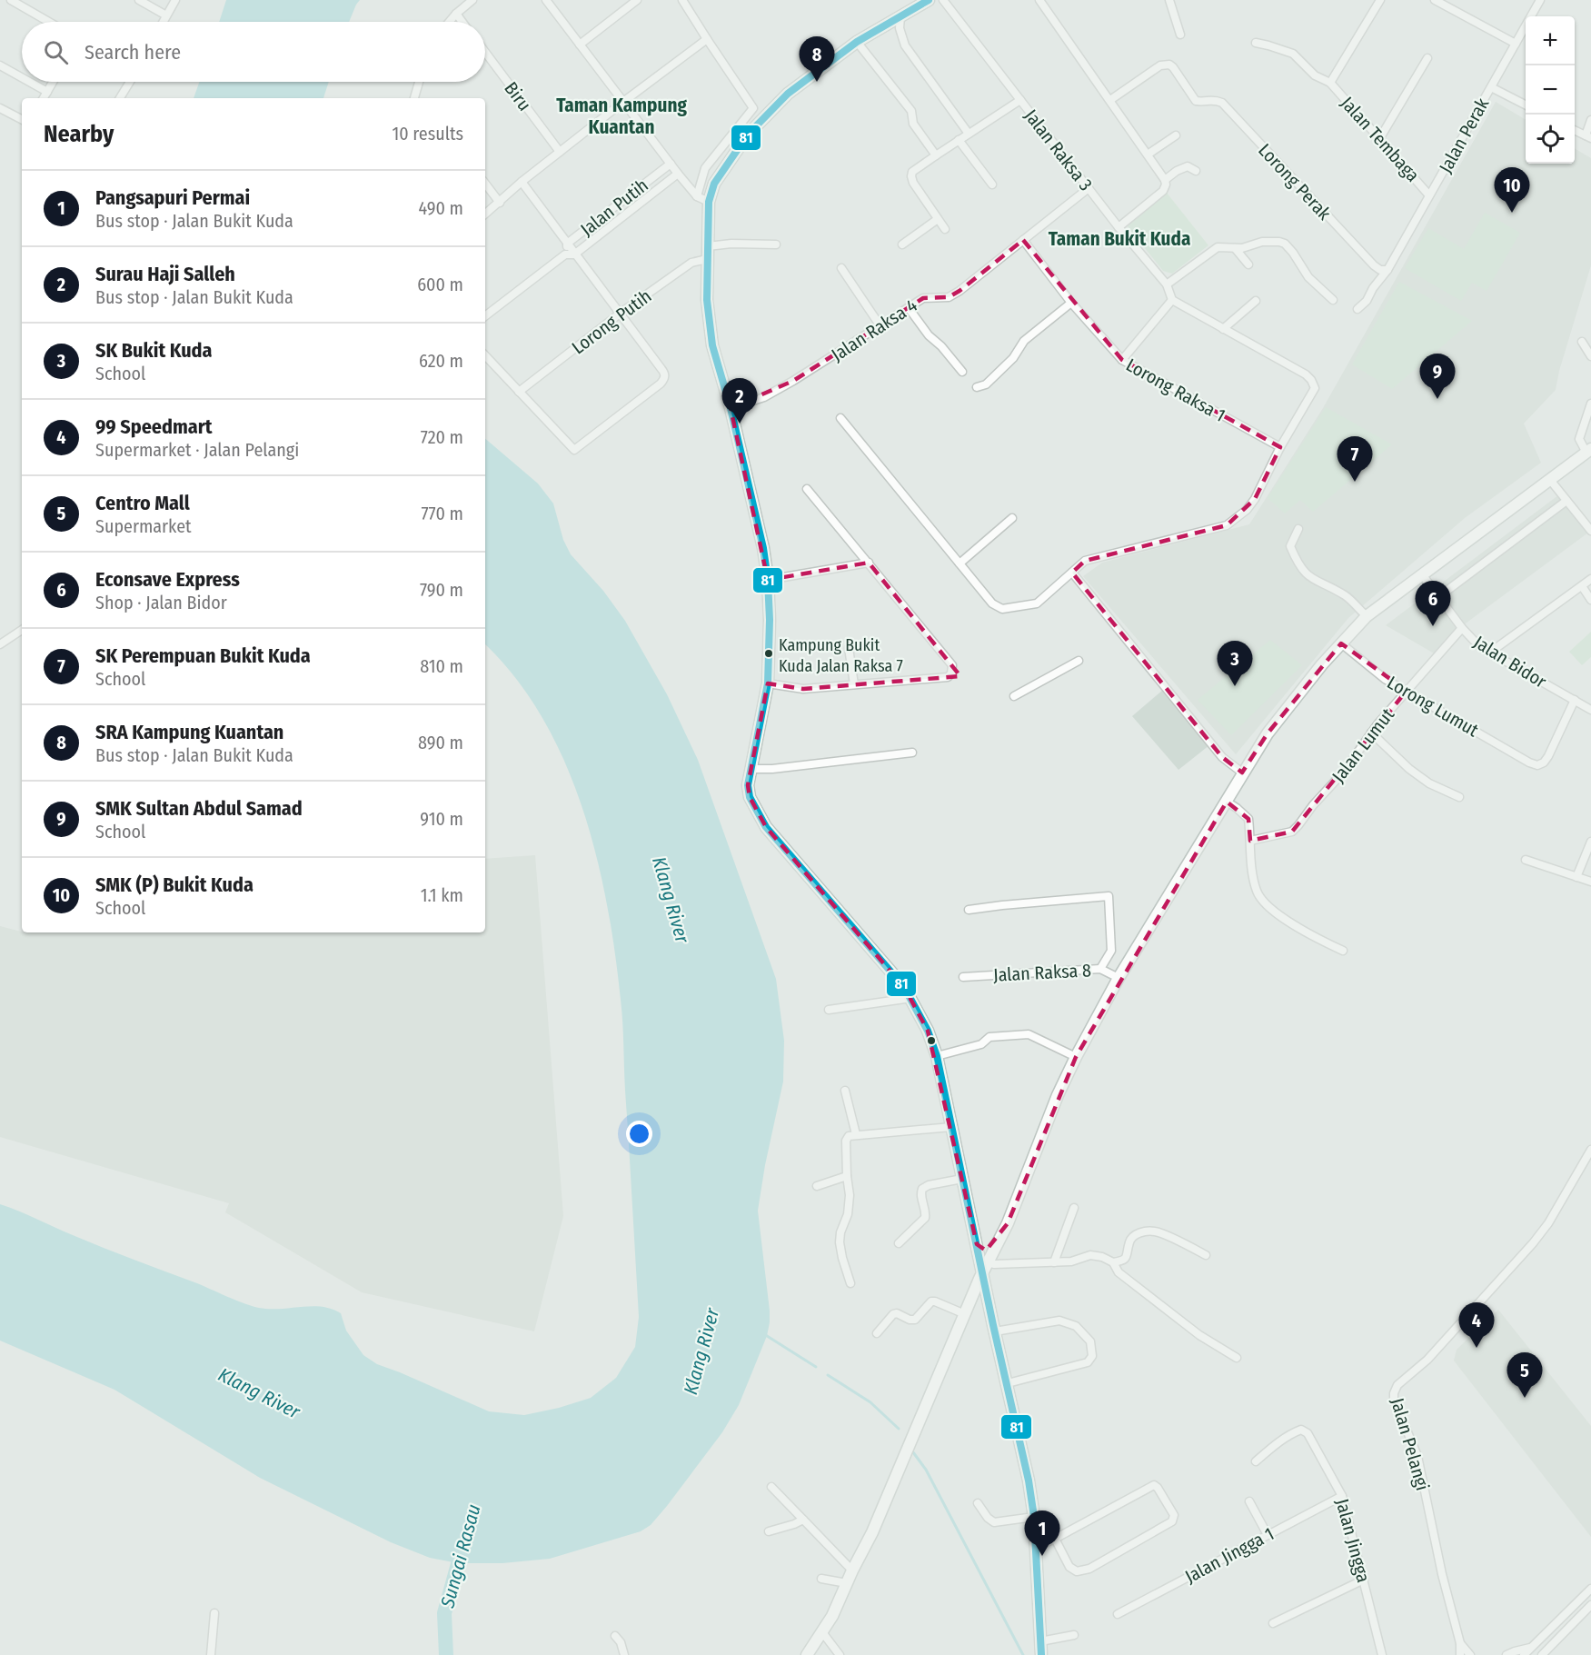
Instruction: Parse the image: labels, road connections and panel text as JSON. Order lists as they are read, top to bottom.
{
  "streets": {
    "street": [
      "Biru",
      "Jalan Perak",
      "Jalan Tembaga",
      "Jalan Raksa 3",
      "Lorong Perak",
      "Jalan Putih",
      "Lorong Putih",
      "Jalan Raksa 4",
      "Lorong Raksa 1",
      "Jalan Bidor",
      "Lorong Lumut",
      "Jalan Lumut",
      "Jalan Raksa 8",
      "Jalan Pelangi",
      "Jalan Jingga",
      "Jalan Jingga 1"
    ]
  },
  "crossings": [
    ["Jalan Perak", "Jalan Tembaga"],
    ["Jalan Perak", "Lorong Perak"],
    ["Jalan Raksa 3", "Jalan Raksa 4"],
    ["Jalan Raksa 4", "Lorong Raksa 1"],
    ["Jalan Bidor", "Lorong Lumut"],
    ["Jalan Bidor", "Jalan Lumut"],
    ["Lorong Lumut", "Jalan Lumut"],
    ["Jalan Jingga", "Jalan Jingga 1"]
  ],
  "districts": ["Taman Kampung Kuantan", "Taman Bukit Kuda"],
  "water": ["Klang River", "Sungai Rasau"],
  "places": ["Kampung Bukit Kuda Jalan Raksa 7"],
  "lines": ["transit line 81"],
  "page": {
    "map_buttons": ["+", "−"],
    "search": "Search here",
    "pins": [
      "8",
      "10",
      "9",
      "2",
      "7",
      "6",
      "3",
      "4",
      "5",
      "1"
    ],
    "heading": ["Nearby", "10 results"],
    "list": [
      {
        "mark": "1",
        "name": "Pangsapuri Permai",
        "note": "Bus stop · Jalan Bukit Kuda",
        "value": "490 m"
      },
      {
        "mark": "2",
        "name": "Surau Haji Salleh",
        "note": "Bus stop · Jalan Bukit Kuda",
        "value": "600 m"
      },
      {
        "mark": "3",
        "name": "SK Bukit Kuda",
        "note": "School",
        "value": "620 m"
      },
      {
        "mark": "4",
        "name": "99 Speedmart",
        "note": "Supermarket · Jalan Pelangi",
        "value": "720 m"
      },
      {
        "mark": "5",
        "name": "Centro Mall",
        "note": "Supermarket",
        "value": "770 m"
      },
      {
        "mark": "6",
        "name": "Econsave Express",
        "note": "Shop · Jalan Bidor",
        "value": "790 m"
      },
      {
        "mark": "7",
        "name": "SK Perempuan Bukit Kuda",
        "note": "School",
        "value": "810 m"
      },
      {
        "mark": "8",
        "name": "SRA Kampung Kuantan",
        "note": "Bus stop · Jalan Bukit Kuda",
        "value": "890 m"
      },
      {
        "mark": "9",
        "name": "SMK Sultan Abdul Samad",
        "note": "School",
        "value": "910 m"
      },
      {
        "mark": "10",
        "name": "SMK (P) Bukit Kuda",
        "note": "School",
        "value": "1.1 km"
      }
    ]
  }
}
